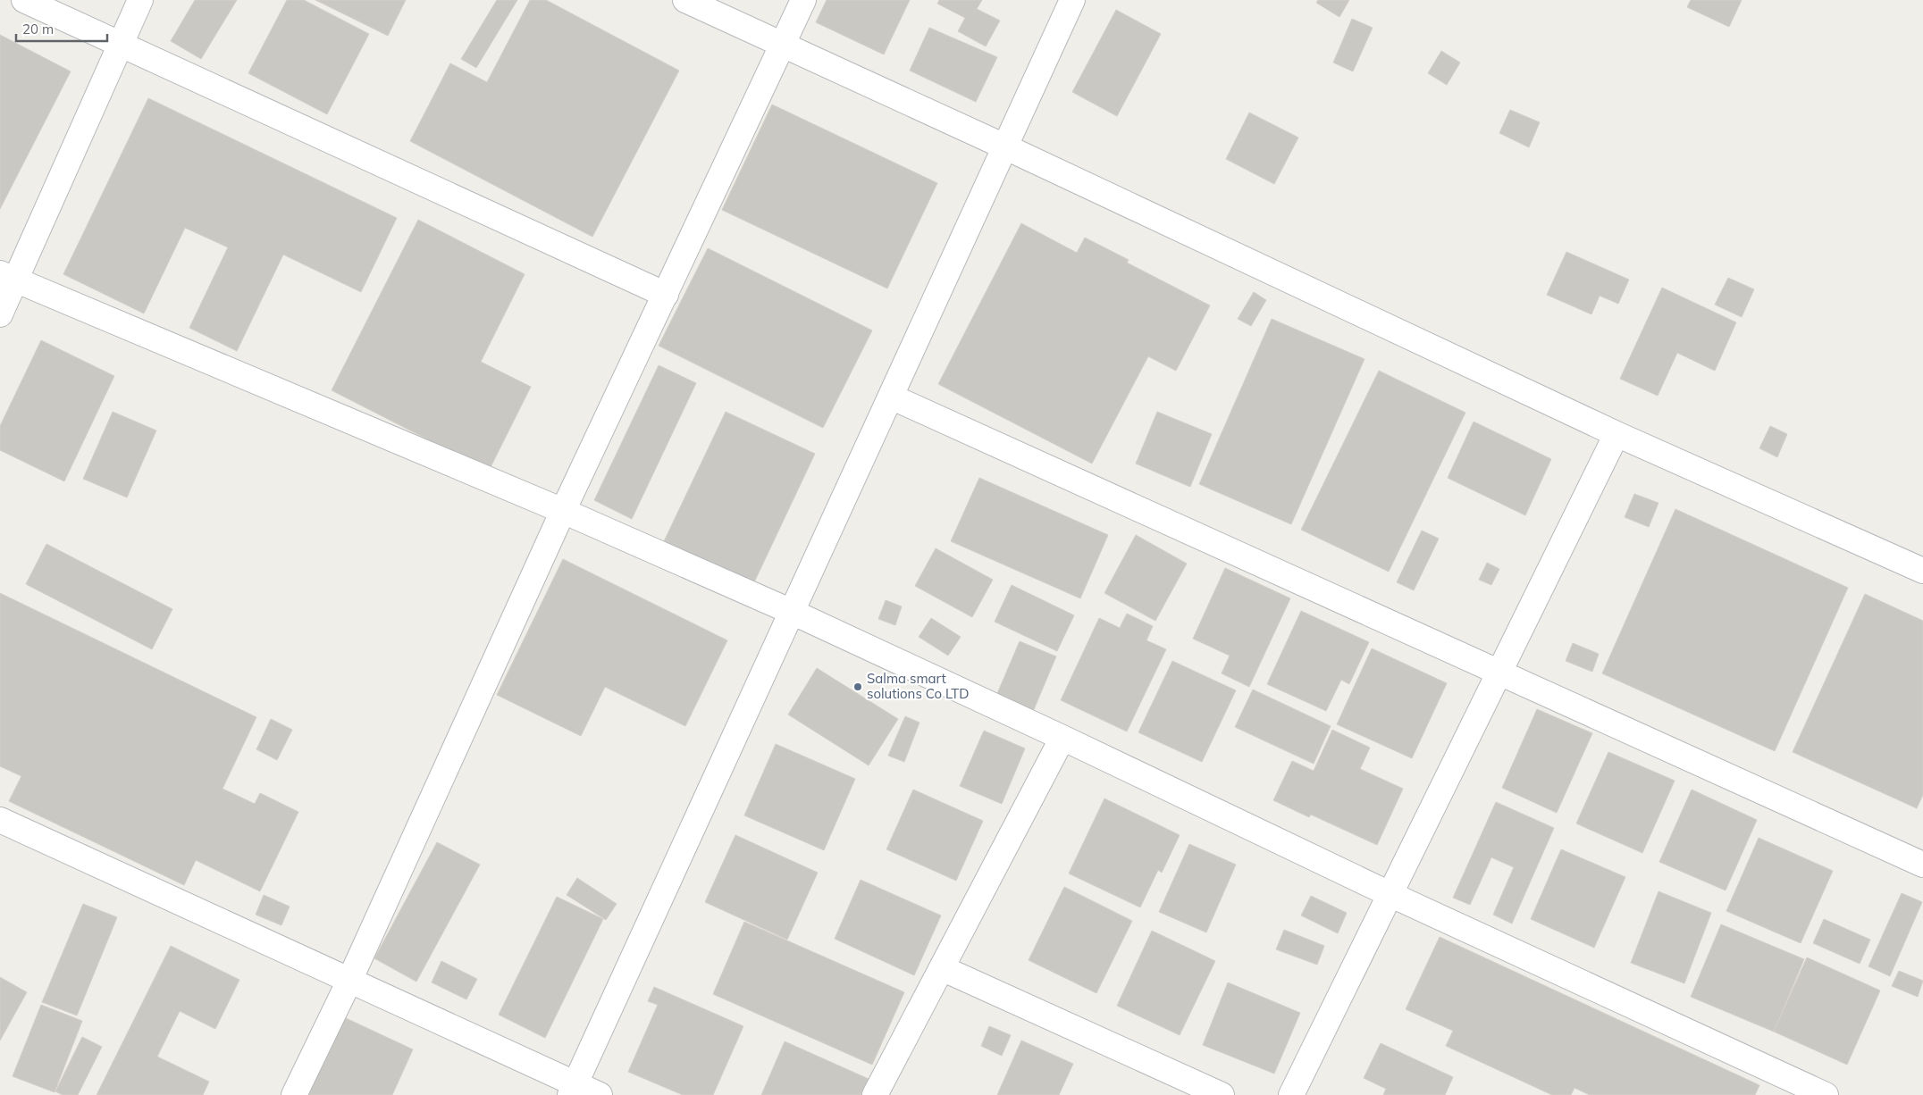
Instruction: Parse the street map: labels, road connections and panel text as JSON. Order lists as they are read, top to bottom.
{
  "places": ["Salma smart solutions Co LTD"],
  "scale_bar": "20 m"
}
